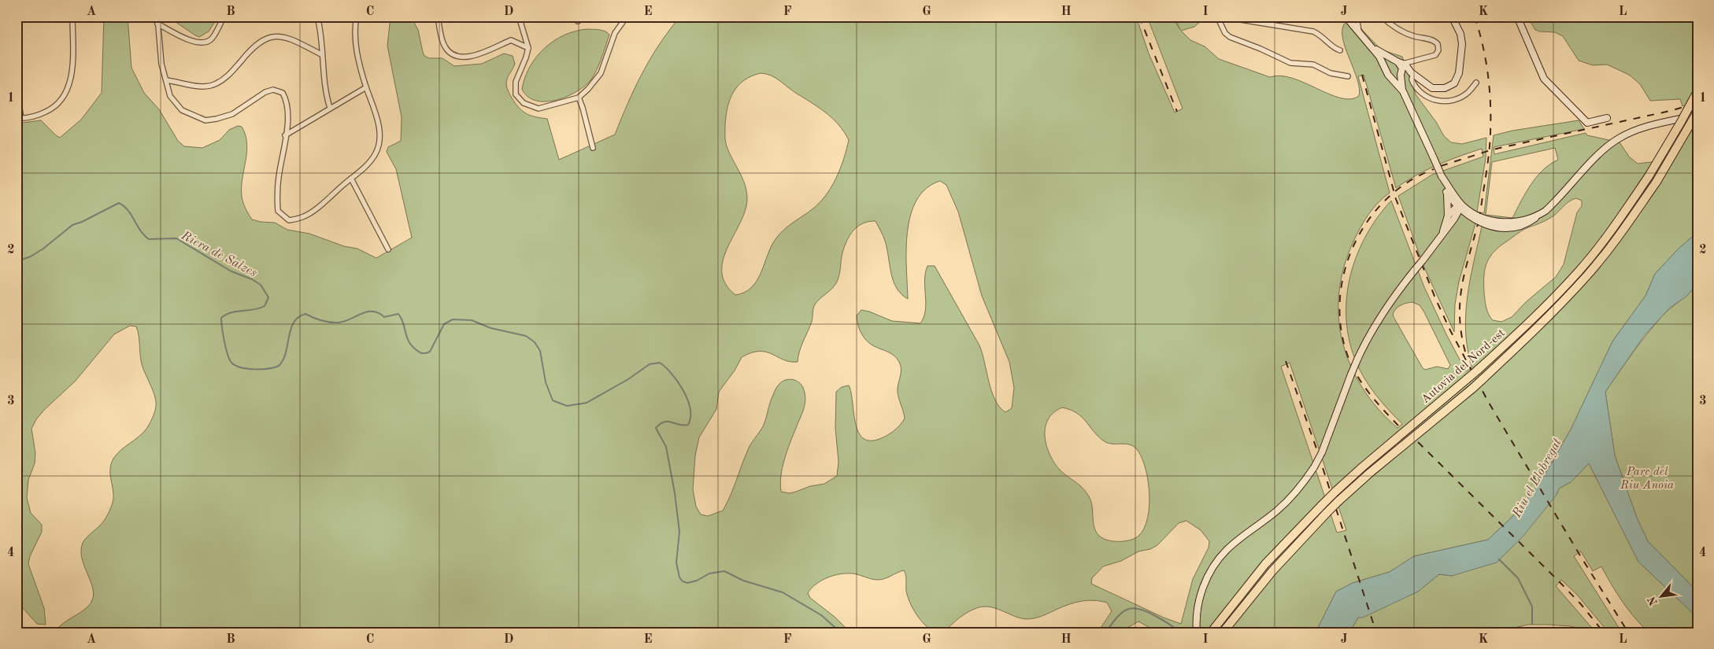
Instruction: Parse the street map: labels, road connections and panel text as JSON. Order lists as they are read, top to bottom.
{
  "streets": {
    "highway": ["Autovia del Nord-est"]
  },
  "water": ["Riera de Salzes", "Riu el Llobregat"],
  "parks": ["Parc del Riu Anoia"],
  "north": "bottom left",
  "grid": {
    "columns": [
      "A",
      "B",
      "C",
      "D",
      "E",
      "F",
      "G",
      "H",
      "I",
      "J",
      "K",
      "L"
    ],
    "rows": [
      "1",
      "2",
      "3",
      "4"
    ]
  }
}
